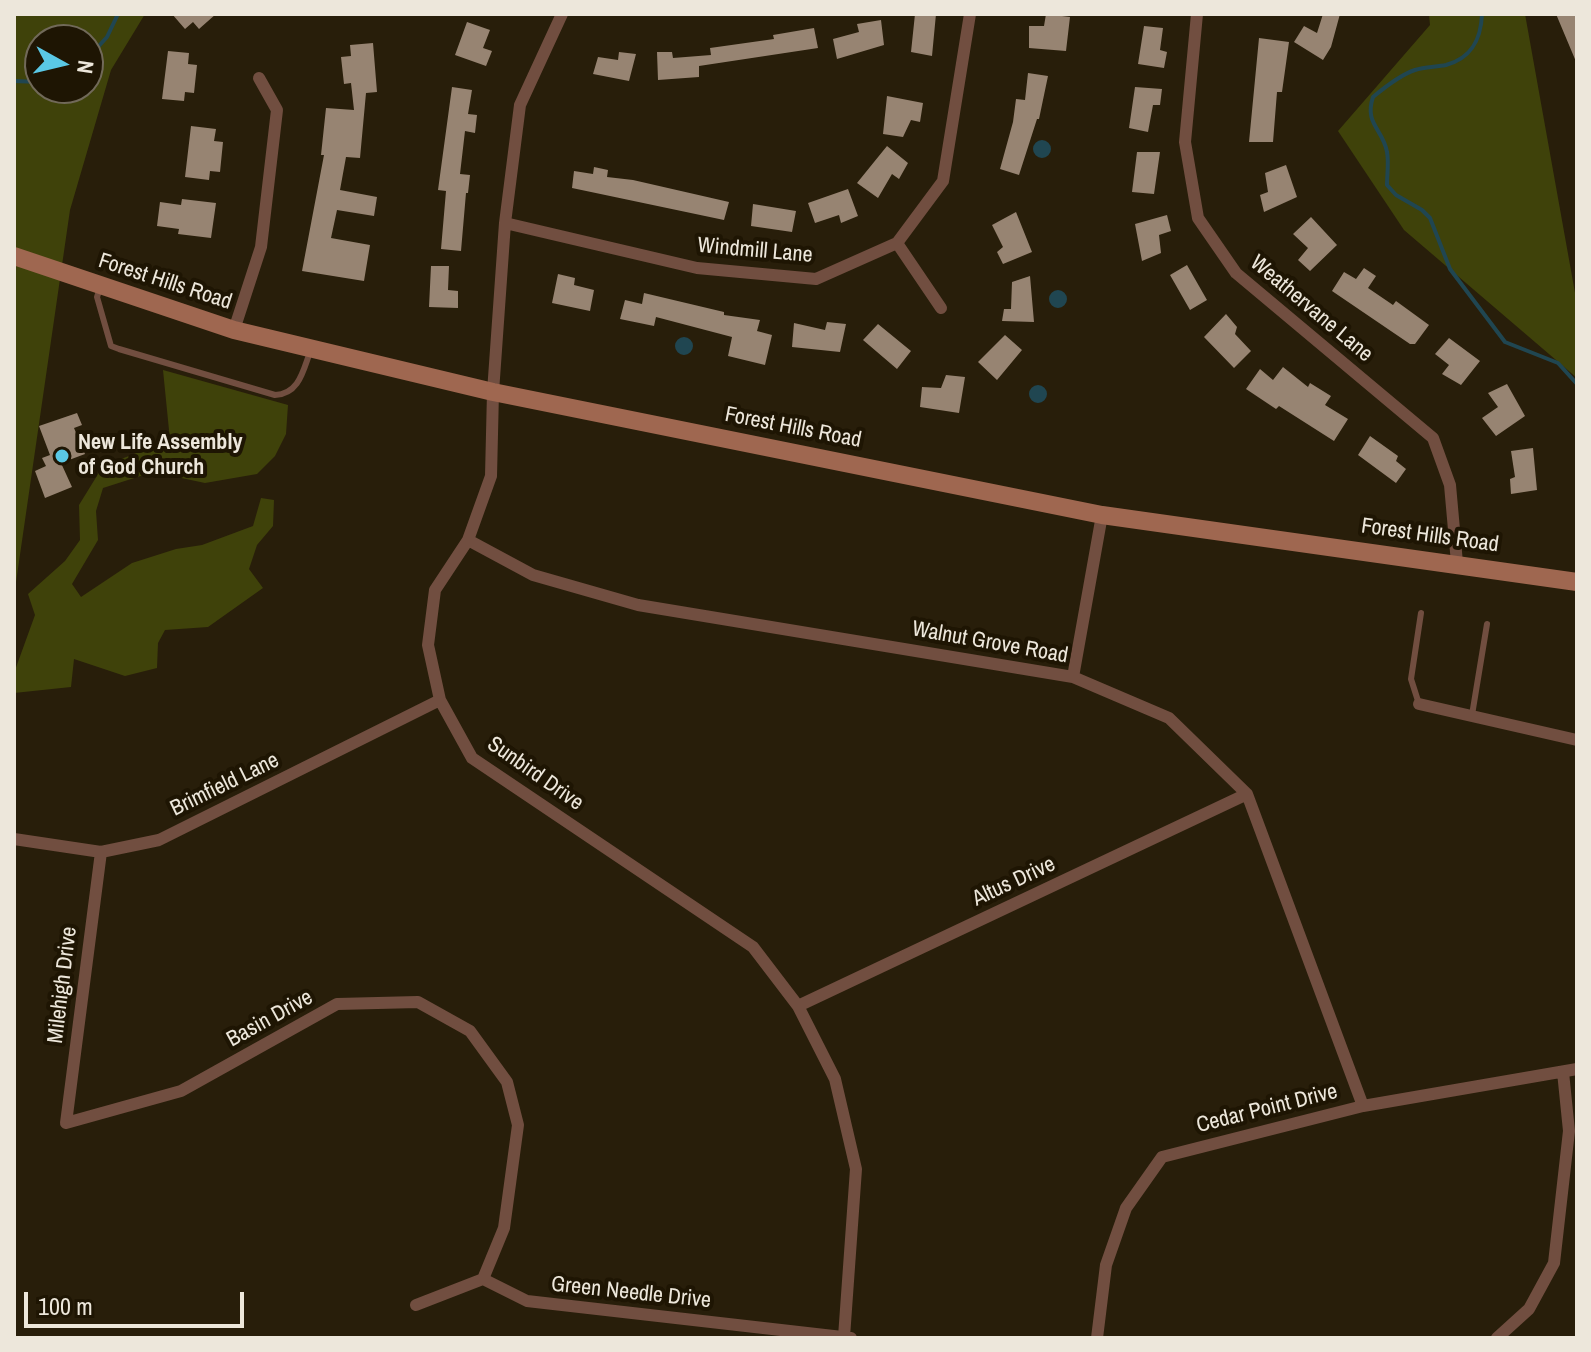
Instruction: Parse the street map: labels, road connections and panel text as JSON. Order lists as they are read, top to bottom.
{
  "streets": {
    "street": [
      "Windmill Lane",
      "Forest Hills Road",
      "Weathervane Lane",
      "Walnut Grove Road",
      "Sunbird Drive",
      "Brimfield Lane",
      "Altus Drive",
      "Milehigh Drive",
      "Basin Drive",
      "Cedar Point Drive",
      "Green Needle Drive"
    ]
  },
  "crossings": [
    ["Windmill Lane", "Sunbird Drive"],
    ["Forest Hills Road", "Weathervane Lane"],
    ["Forest Hills Road", "Sunbird Drive"],
    ["Walnut Grove Road", "Sunbird Drive"],
    ["Walnut Grove Road", "Altus Drive"],
    ["Walnut Grove Road", "Cedar Point Drive"],
    ["Sunbird Drive", "Brimfield Lane"],
    ["Sunbird Drive", "Altus Drive"],
    ["Sunbird Drive", "Green Needle Drive"],
    ["Brimfield Lane", "Milehigh Drive"],
    ["Milehigh Drive", "Basin Drive"],
    ["Basin Drive", "Green Needle Drive"]
  ],
  "places": ["New Life Assembly of God Church"],
  "scale_bar": "100 m",
  "north": "right"
}
